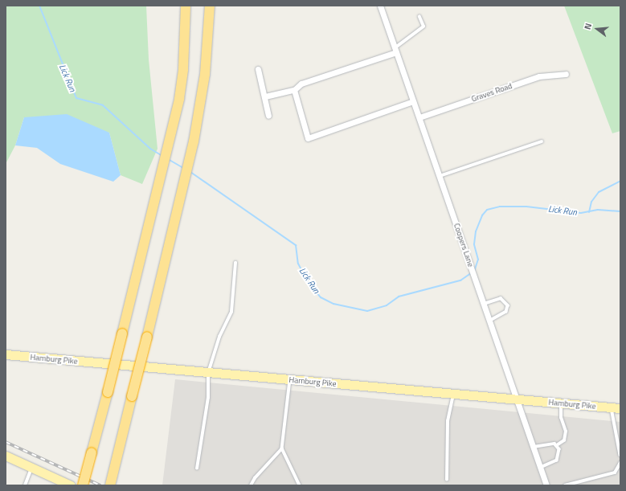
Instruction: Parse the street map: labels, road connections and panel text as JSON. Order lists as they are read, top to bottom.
{
  "streets": {
    "main road": ["Hamburg Pike"],
    "street": ["Graves Road", "Coopers Lane"]
  },
  "crossings": [
    ["Graves Road", "Coopers Lane"],
    ["Coopers Lane", "Hamburg Pike"]
  ],
  "water": ["Lick Run"],
  "north": "left"
}
